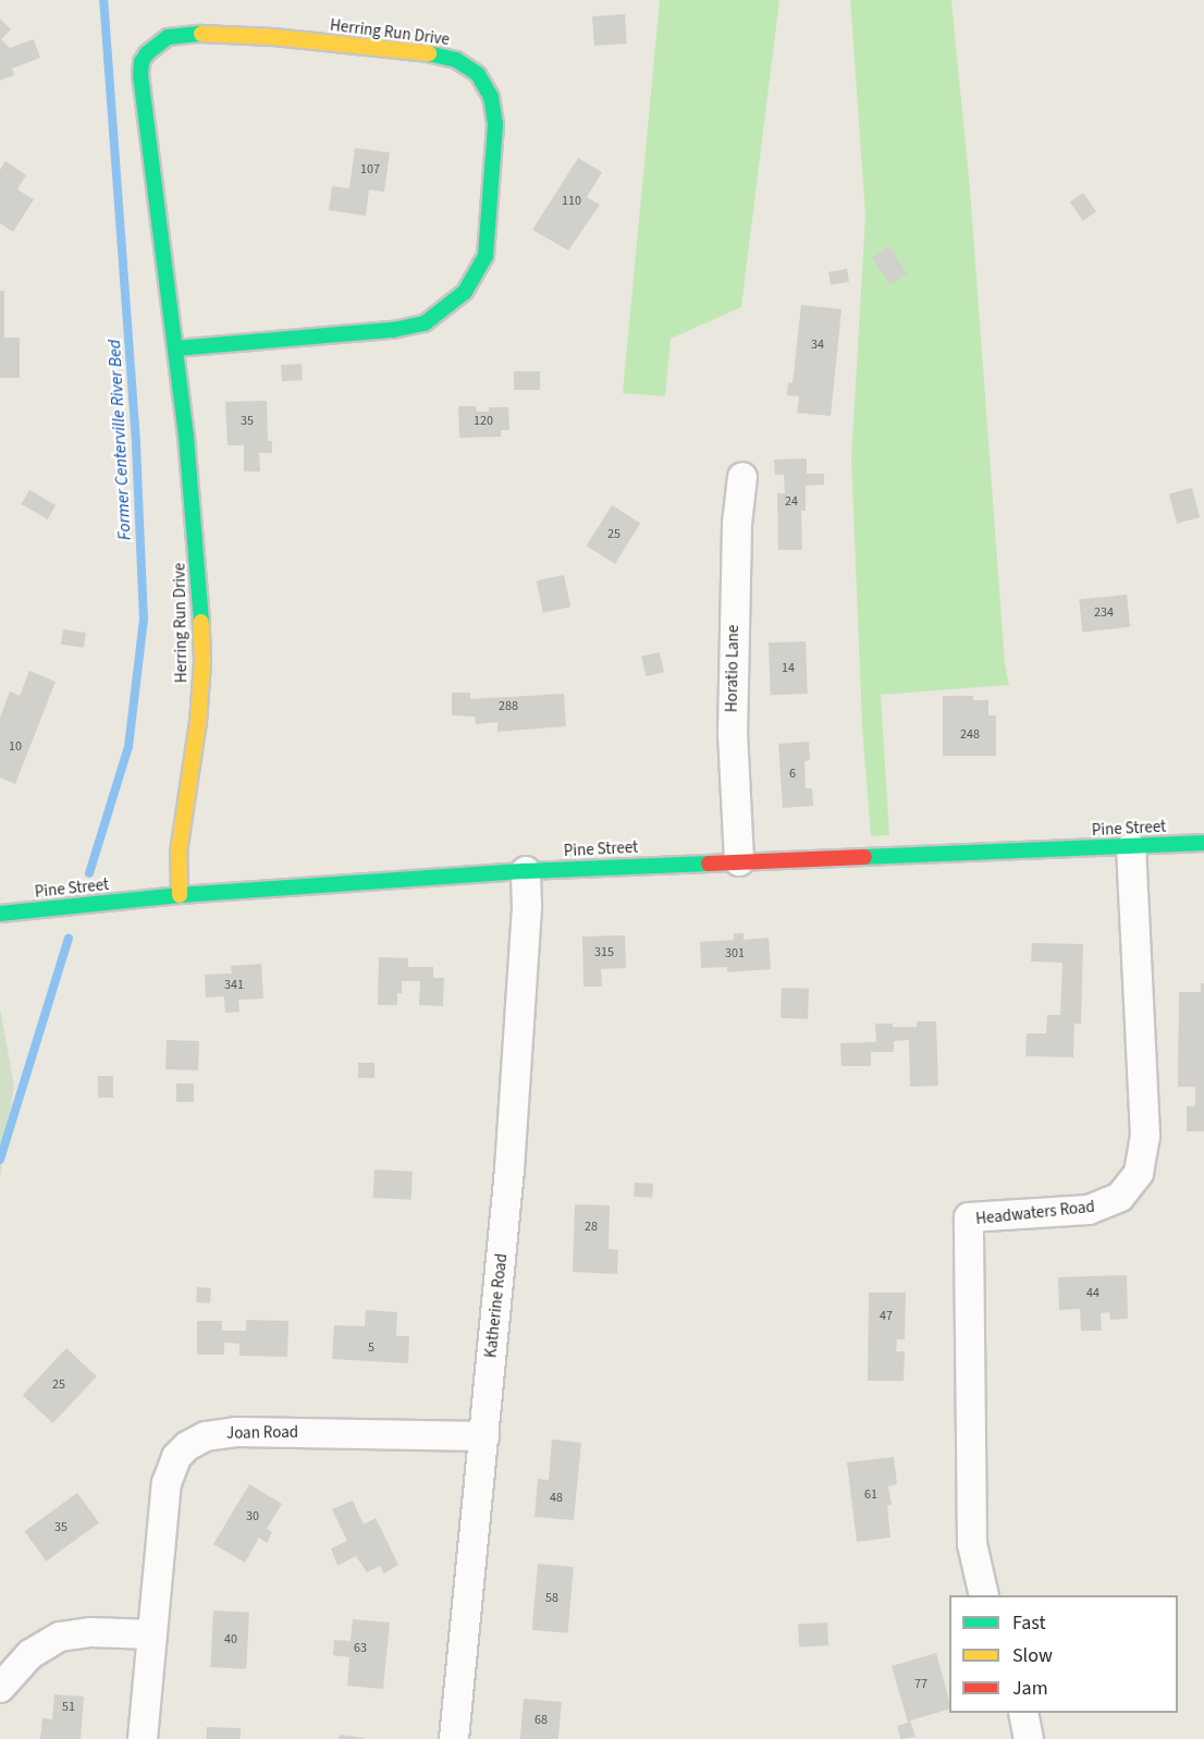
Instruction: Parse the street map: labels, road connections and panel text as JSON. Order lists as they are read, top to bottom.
{
  "streets": {
    "street": [
      "Herring Run Drive",
      "Horatio Lane",
      "Pine Street",
      "Headwaters Road",
      "Katherine Road",
      "Joan Road"
    ]
  },
  "crossings": [
    ["Herring Run Drive", "Pine Street"],
    ["Horatio Lane", "Pine Street"],
    ["Pine Street", "Headwaters Road"],
    ["Pine Street", "Katherine Road"],
    ["Katherine Road", "Joan Road"]
  ],
  "water": ["Former Centerville River Bed"],
  "house_numbers": [
    "107",
    "110",
    "34",
    "35",
    "120",
    "24",
    "25",
    "234",
    "14",
    "288",
    "248",
    "10",
    "6",
    "315",
    "301",
    "341",
    "28",
    "44",
    "47",
    "5",
    "25",
    "61",
    "48",
    "30",
    "35",
    "58",
    "40",
    "63",
    "77",
    "51",
    "68"
  ],
  "legend": ["Fast", "Slow", "Jam"]
}
